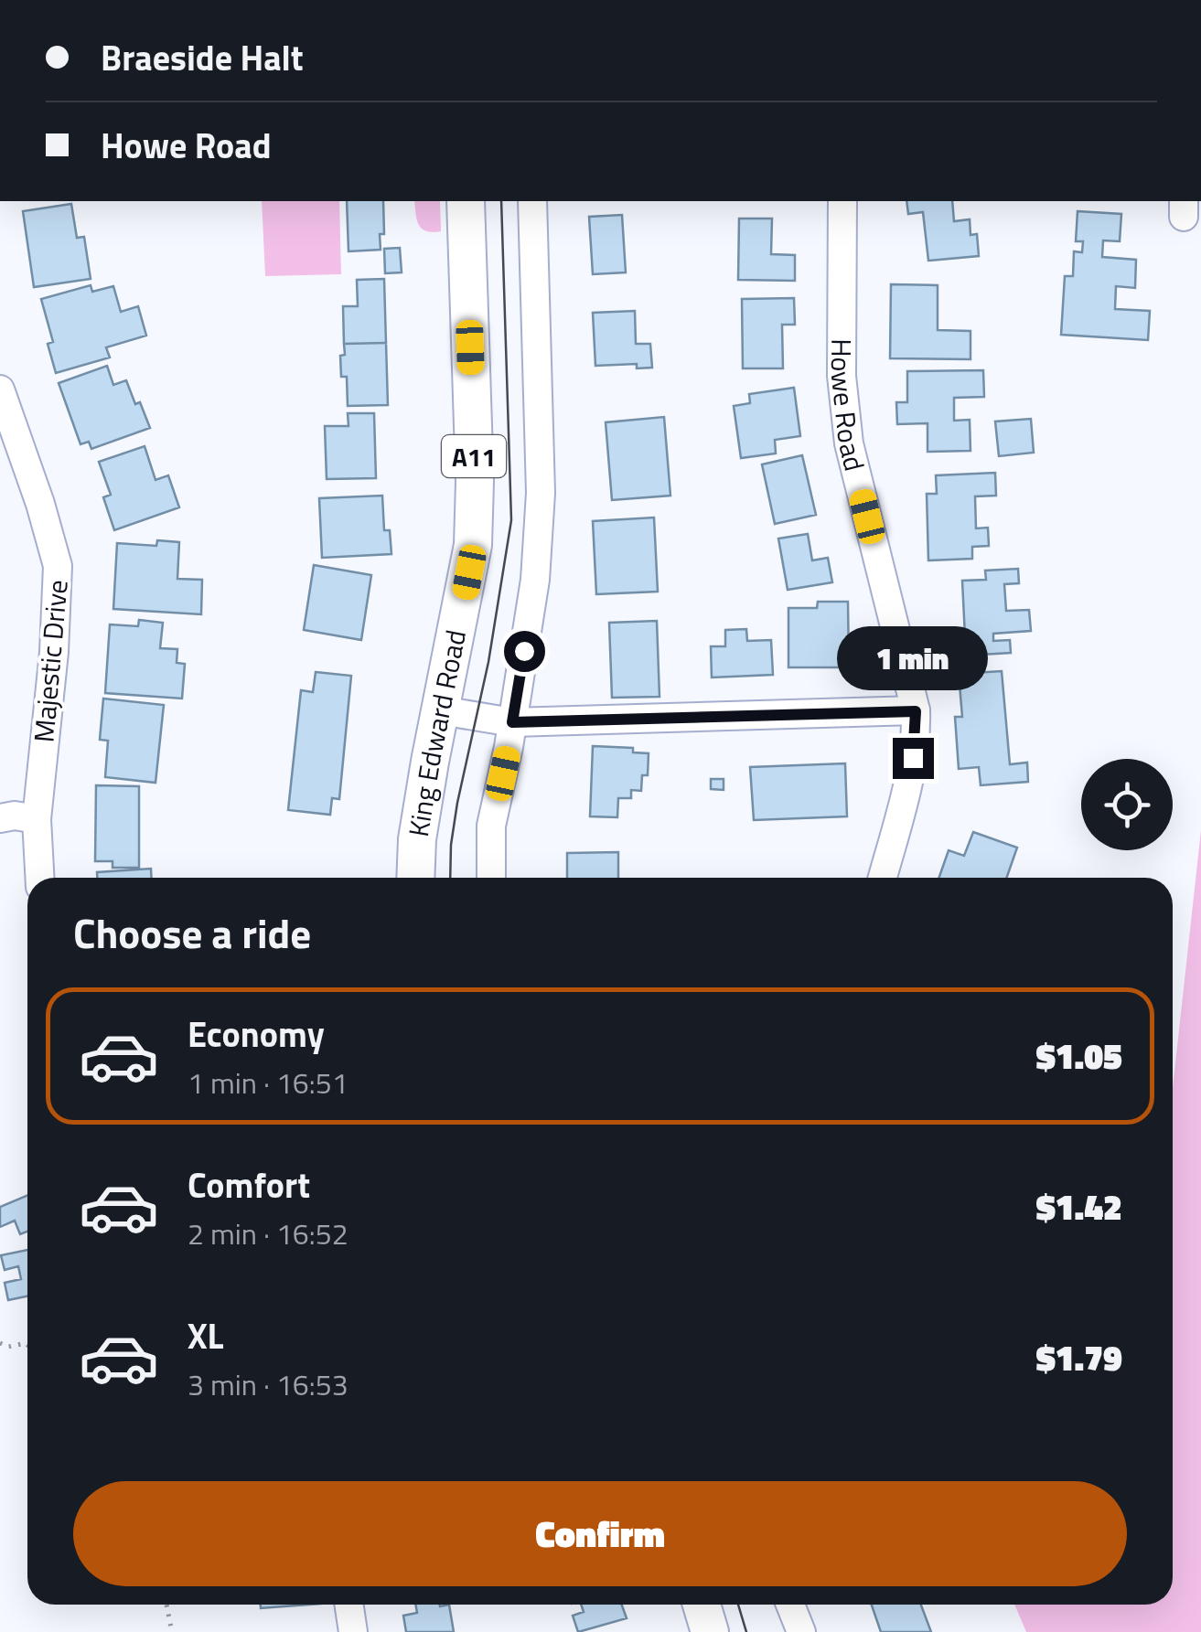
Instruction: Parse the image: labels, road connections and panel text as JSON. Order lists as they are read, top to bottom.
{
  "streets": {
    "main road": ["A11", "King Edward Road"],
    "street": ["Howe Road", "Majestic Drive"]
  },
  "page": {
    "banner": ["Braeside Halt", "Howe Road"],
    "bubble": "1 min",
    "heading": "Choose a ride",
    "list": [
      {
        "name": "Economy",
        "note": "1 min · 16:51",
        "value": "$1.05"
      },
      {
        "name": "Comfort",
        "note": "2 min · 16:52",
        "value": "$1.42"
      },
      {
        "name": "XL",
        "note": "3 min · 16:53",
        "value": "$1.79"
      }
    ],
    "buttons": "Confirm"
  }
}
